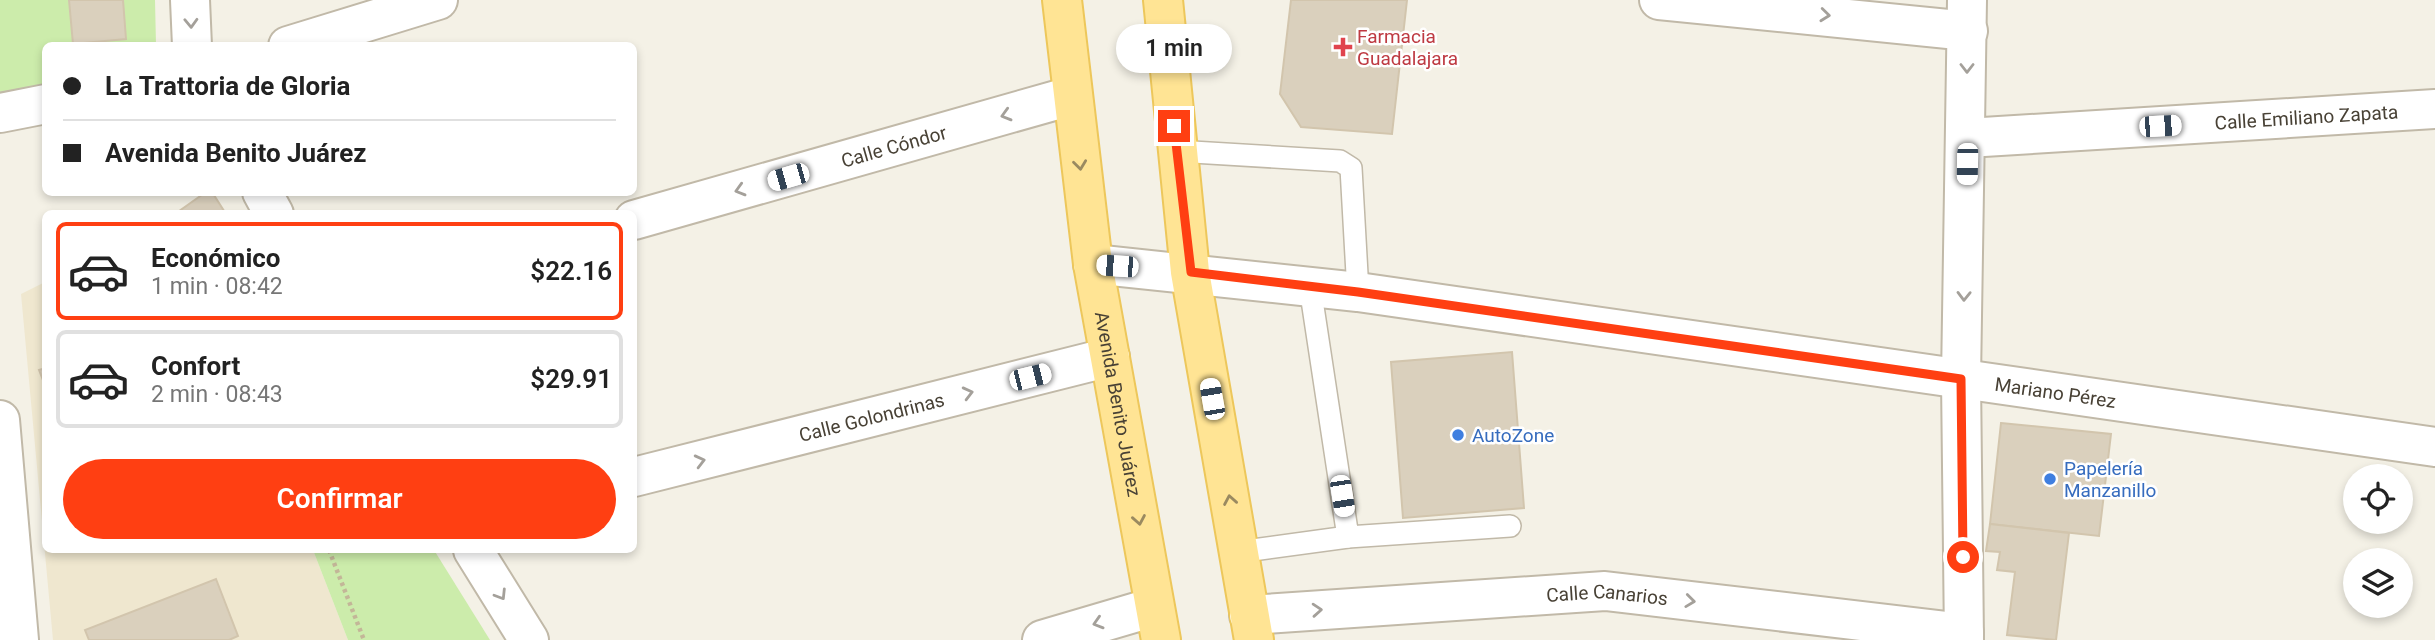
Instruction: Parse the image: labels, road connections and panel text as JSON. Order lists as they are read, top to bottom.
{
  "streets": {
    "main road": ["Avenida Benito Juárez"],
    "street": [
      "Calle Emiliano Zapata",
      "Calle Cóndor",
      "Mariano Pérez",
      "Calle Golondrinas",
      "Calle Canarios"
    ]
  },
  "crossings": [
    ["Calle Cóndor", "Avenida Benito Juárez"],
    ["Mariano Pérez", "Avenida Benito Juárez"],
    ["Avenida Benito Juárez", "Calle Golondrinas"]
  ],
  "one_way": ["Calle Cóndor", "Calle Golondrinas", "Calle Canarios"],
  "places": {
    "health": ["Farmacia Guadalajara"],
    "other": ["AutoZone", "Papelería Manzanillo"]
  },
  "page": {
    "bubble": "1 min",
    "banner": ["La Trattoria de Gloria", "Avenida Benito Juárez"],
    "list": [
      {
        "name": "Económico",
        "note": "1 min · 08:42",
        "value": "$22.16"
      },
      {
        "name": "Confort",
        "note": "2 min · 08:43",
        "value": "$29.91"
      }
    ],
    "buttons": "Confirmar"
  }
}
